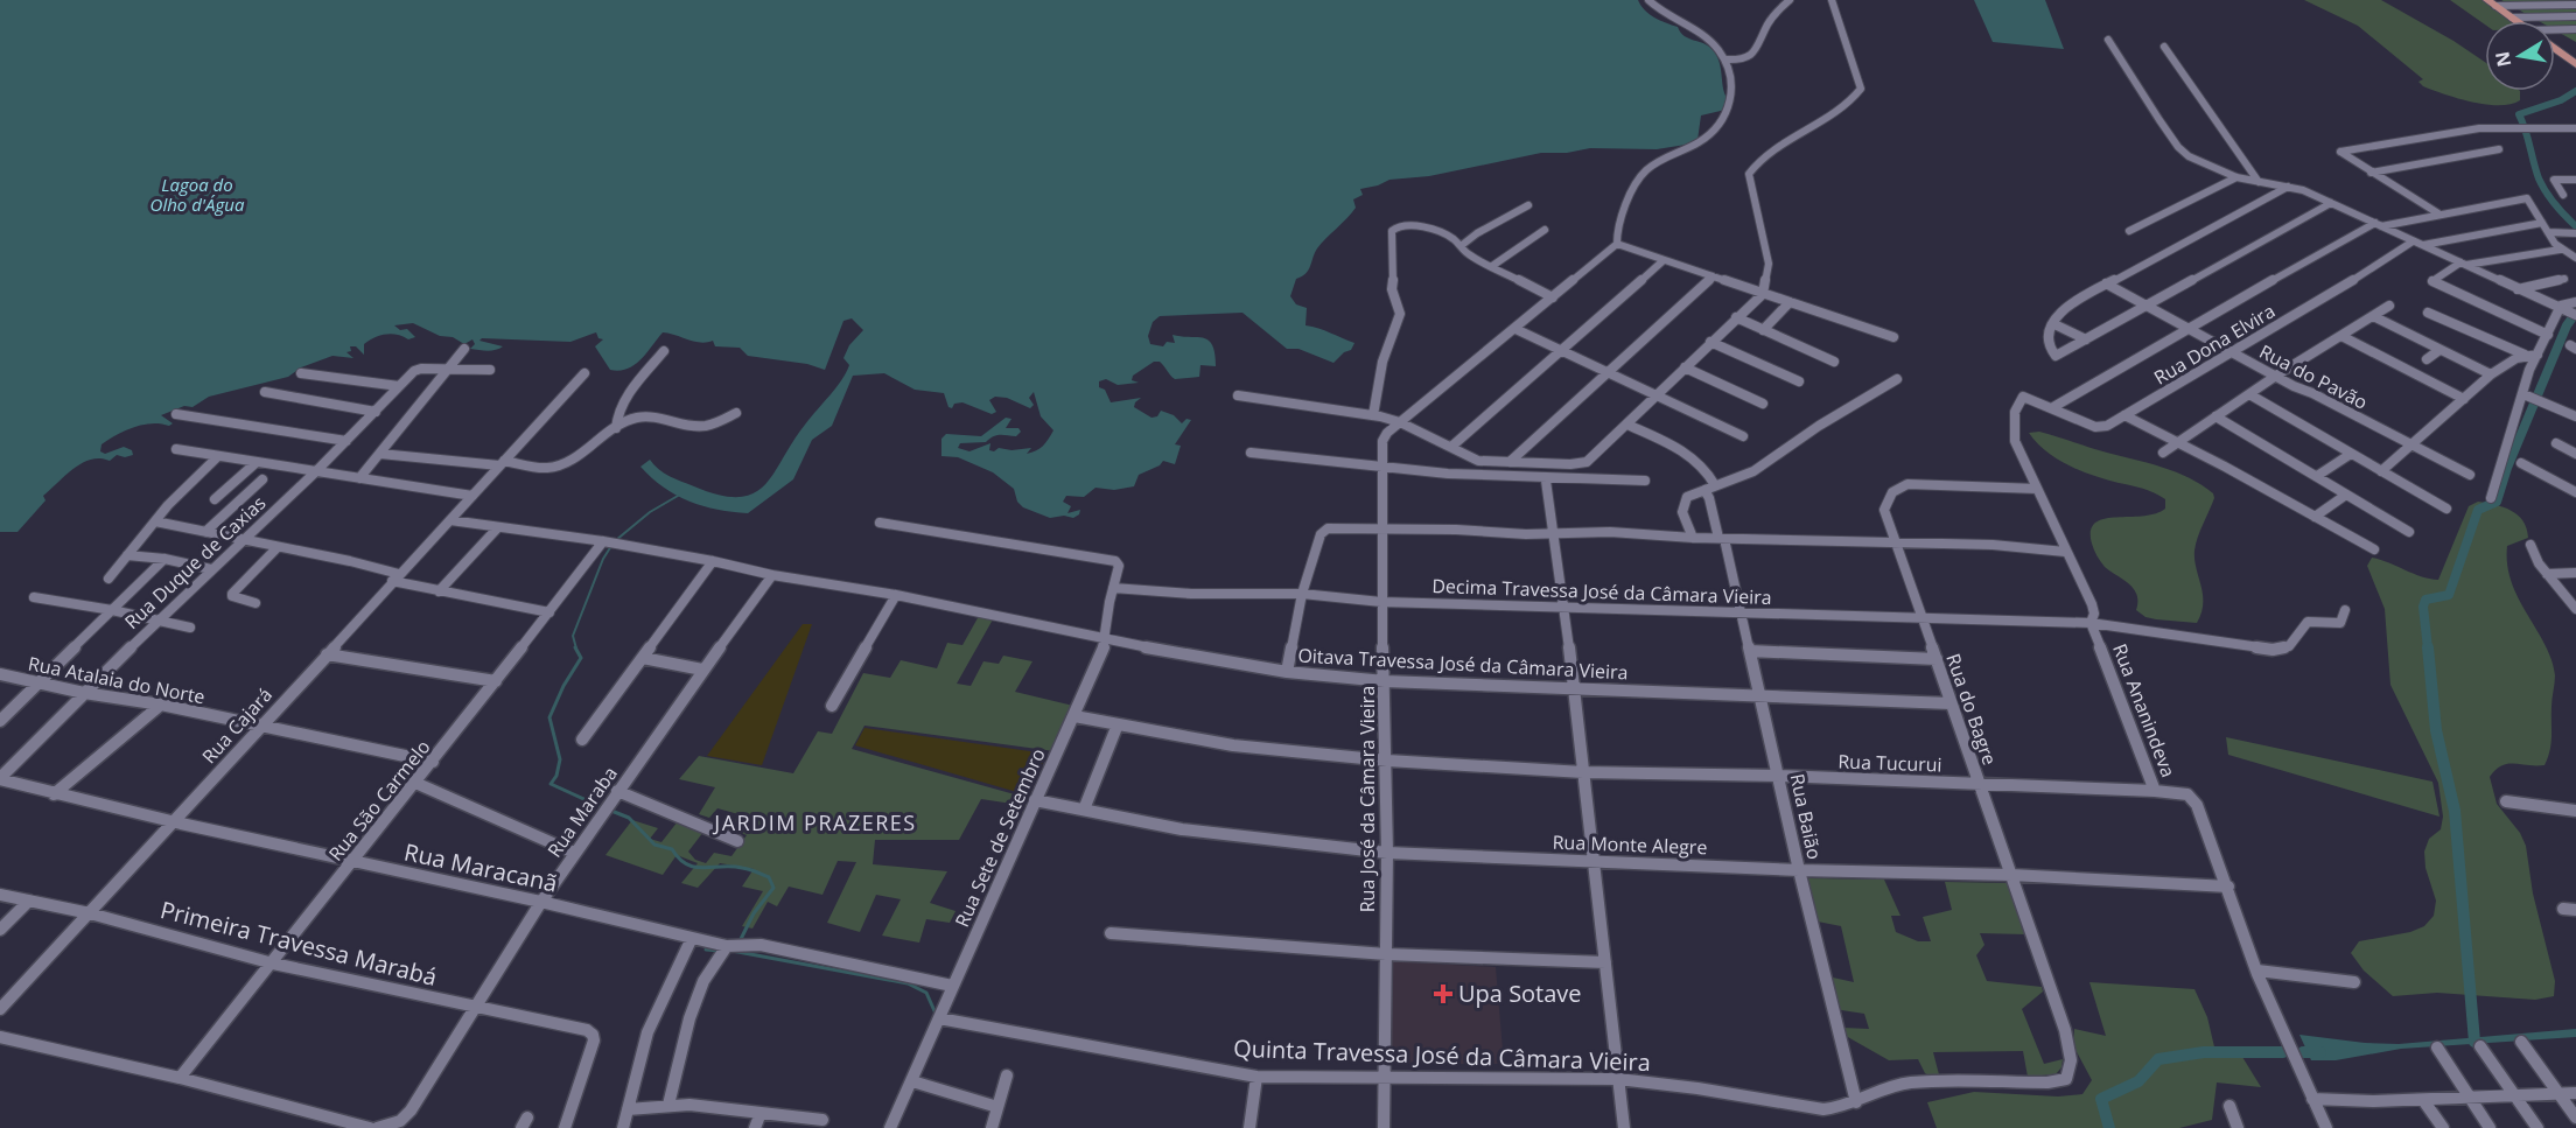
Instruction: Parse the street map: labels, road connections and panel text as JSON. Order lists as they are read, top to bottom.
{
  "streets": {
    "street": [
      "Rua Dona Elvira",
      "Rua do Pavão",
      "Rua Duque de Caxias",
      "Decima Travessa José da Câmara Vieira",
      "Oitava Travessa José da Câmara Vieira",
      "Rua Atalaia do Norte",
      "Rua do Bagre",
      "Rua Ananindeva",
      "Rua Cajará",
      "Rua Tucurui",
      "Rua José da Câmara Vieira",
      "Rua São Carmelo",
      "Rua Maraba",
      "Rua Baião",
      "Rua Sete de Setembro",
      "Rua Monte Alegre",
      "Rua Maracanã",
      "Primeira Travessa Marabá",
      "Quinta Travessa José da Câmara Vieira"
    ]
  },
  "crossings": [
    ["Rua Dona Elvira", "Rua do Pavão"],
    ["Rua Dona Elvira", "Rua Ananindeva"],
    ["Rua Duque de Caxias", "Rua Atalaia do Norte"],
    ["Rua Duque de Caxias", "Rua Maracanã"],
    ["Decima Travessa José da Câmara Vieira", "Rua do Bagre"],
    ["Decima Travessa José da Câmara Vieira", "Rua Ananindeva"],
    ["Decima Travessa José da Câmara Vieira", "Rua José da Câmara Vieira"],
    ["Decima Travessa José da Câmara Vieira", "Rua Baião"],
    ["Decima Travessa José da Câmara Vieira", "Rua Sete de Setembro"],
    ["Oitava Travessa José da Câmara Vieira", "Rua do Bagre"],
    ["Oitava Travessa José da Câmara Vieira", "Rua José da Câmara Vieira"],
    ["Oitava Travessa José da Câmara Vieira", "Rua Maraba"],
    ["Oitava Travessa José da Câmara Vieira", "Rua Baião"],
    ["Oitava Travessa José da Câmara Vieira", "Rua Sete de Setembro"],
    ["Rua Atalaia do Norte", "Rua Cajará"],
    ["Rua Atalaia do Norte", "Rua São Carmelo"],
    ["Rua do Bagre", "Rua Ananindeva"],
    ["Rua do Bagre", "Rua Tucurui"],
    ["Rua do Bagre", "Rua Monte Alegre"],
    ["Rua do Bagre", "Quinta Travessa José da Câmara Vieira"],
    ["Rua Ananindeva", "Rua Tucurui"],
    ["Rua Ananindeva", "Rua Monte Alegre"],
    ["Rua Cajará", "Rua Maracanã"],
    ["Rua Cajará", "Primeira Travessa Marabá"],
    ["Rua Tucurui", "Rua José da Câmara Vieira"],
    ["Rua Tucurui", "Rua Baião"],
    ["Rua Tucurui", "Rua Sete de Setembro"],
    ["Rua José da Câmara Vieira", "Rua Monte Alegre"],
    ["Rua José da Câmara Vieira", "Quinta Travessa José da Câmara Vieira"],
    ["Rua São Carmelo", "Rua Maracanã"],
    ["Rua São Carmelo", "Primeira Travessa Marabá"],
    ["Rua Maraba", "Rua Maracanã"],
    ["Rua Maraba", "Primeira Travessa Marabá"],
    ["Rua Baião", "Rua Monte Alegre"],
    ["Rua Baião", "Quinta Travessa José da Câmara Vieira"],
    ["Rua Sete de Setembro", "Rua Monte Alegre"],
    ["Rua Sete de Setembro", "Rua Maracanã"],
    ["Rua Sete de Setembro", "Quinta Travessa José da Câmara Vieira"]
  ],
  "districts": ["JARDIM PRAZERES"],
  "water": ["Lagoa do Olho d'Água"],
  "places": {
    "health": ["Upa Sotave"]
  },
  "north": "left"
}
